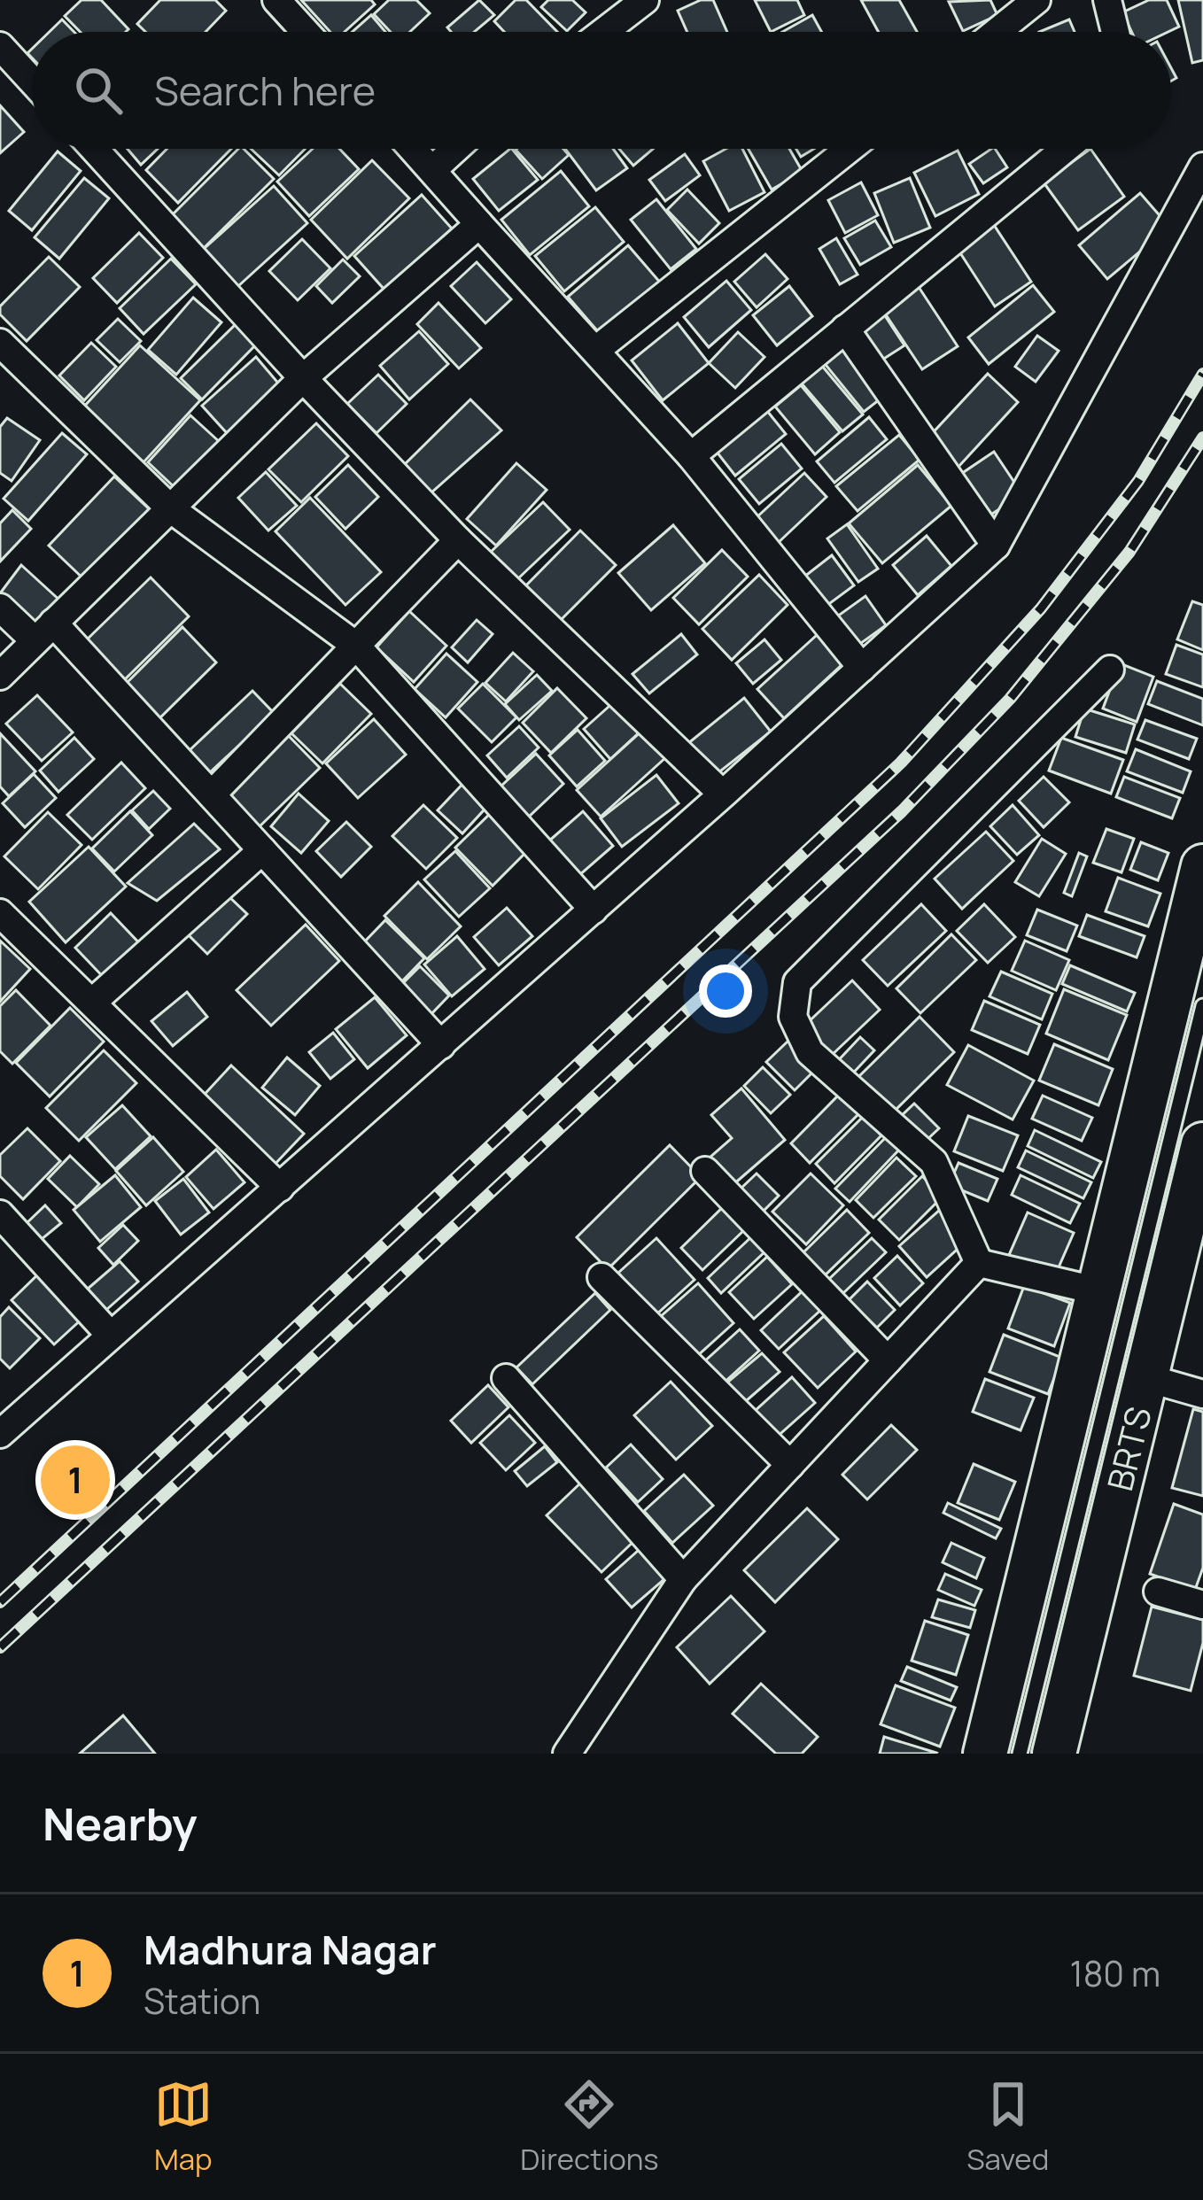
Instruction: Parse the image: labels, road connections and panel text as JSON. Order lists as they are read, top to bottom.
{
  "streets": {
    "main road": ["BRTS"]
  },
  "page": {
    "search": "Search here",
    "pins": "1",
    "heading": "Nearby",
    "list": [
      {
        "mark": "1",
        "name": "Madhura Nagar",
        "note": "Station",
        "value": "180 m"
      }
    ],
    "nav": ["Map", "Directions", "Saved"]
  }
}
